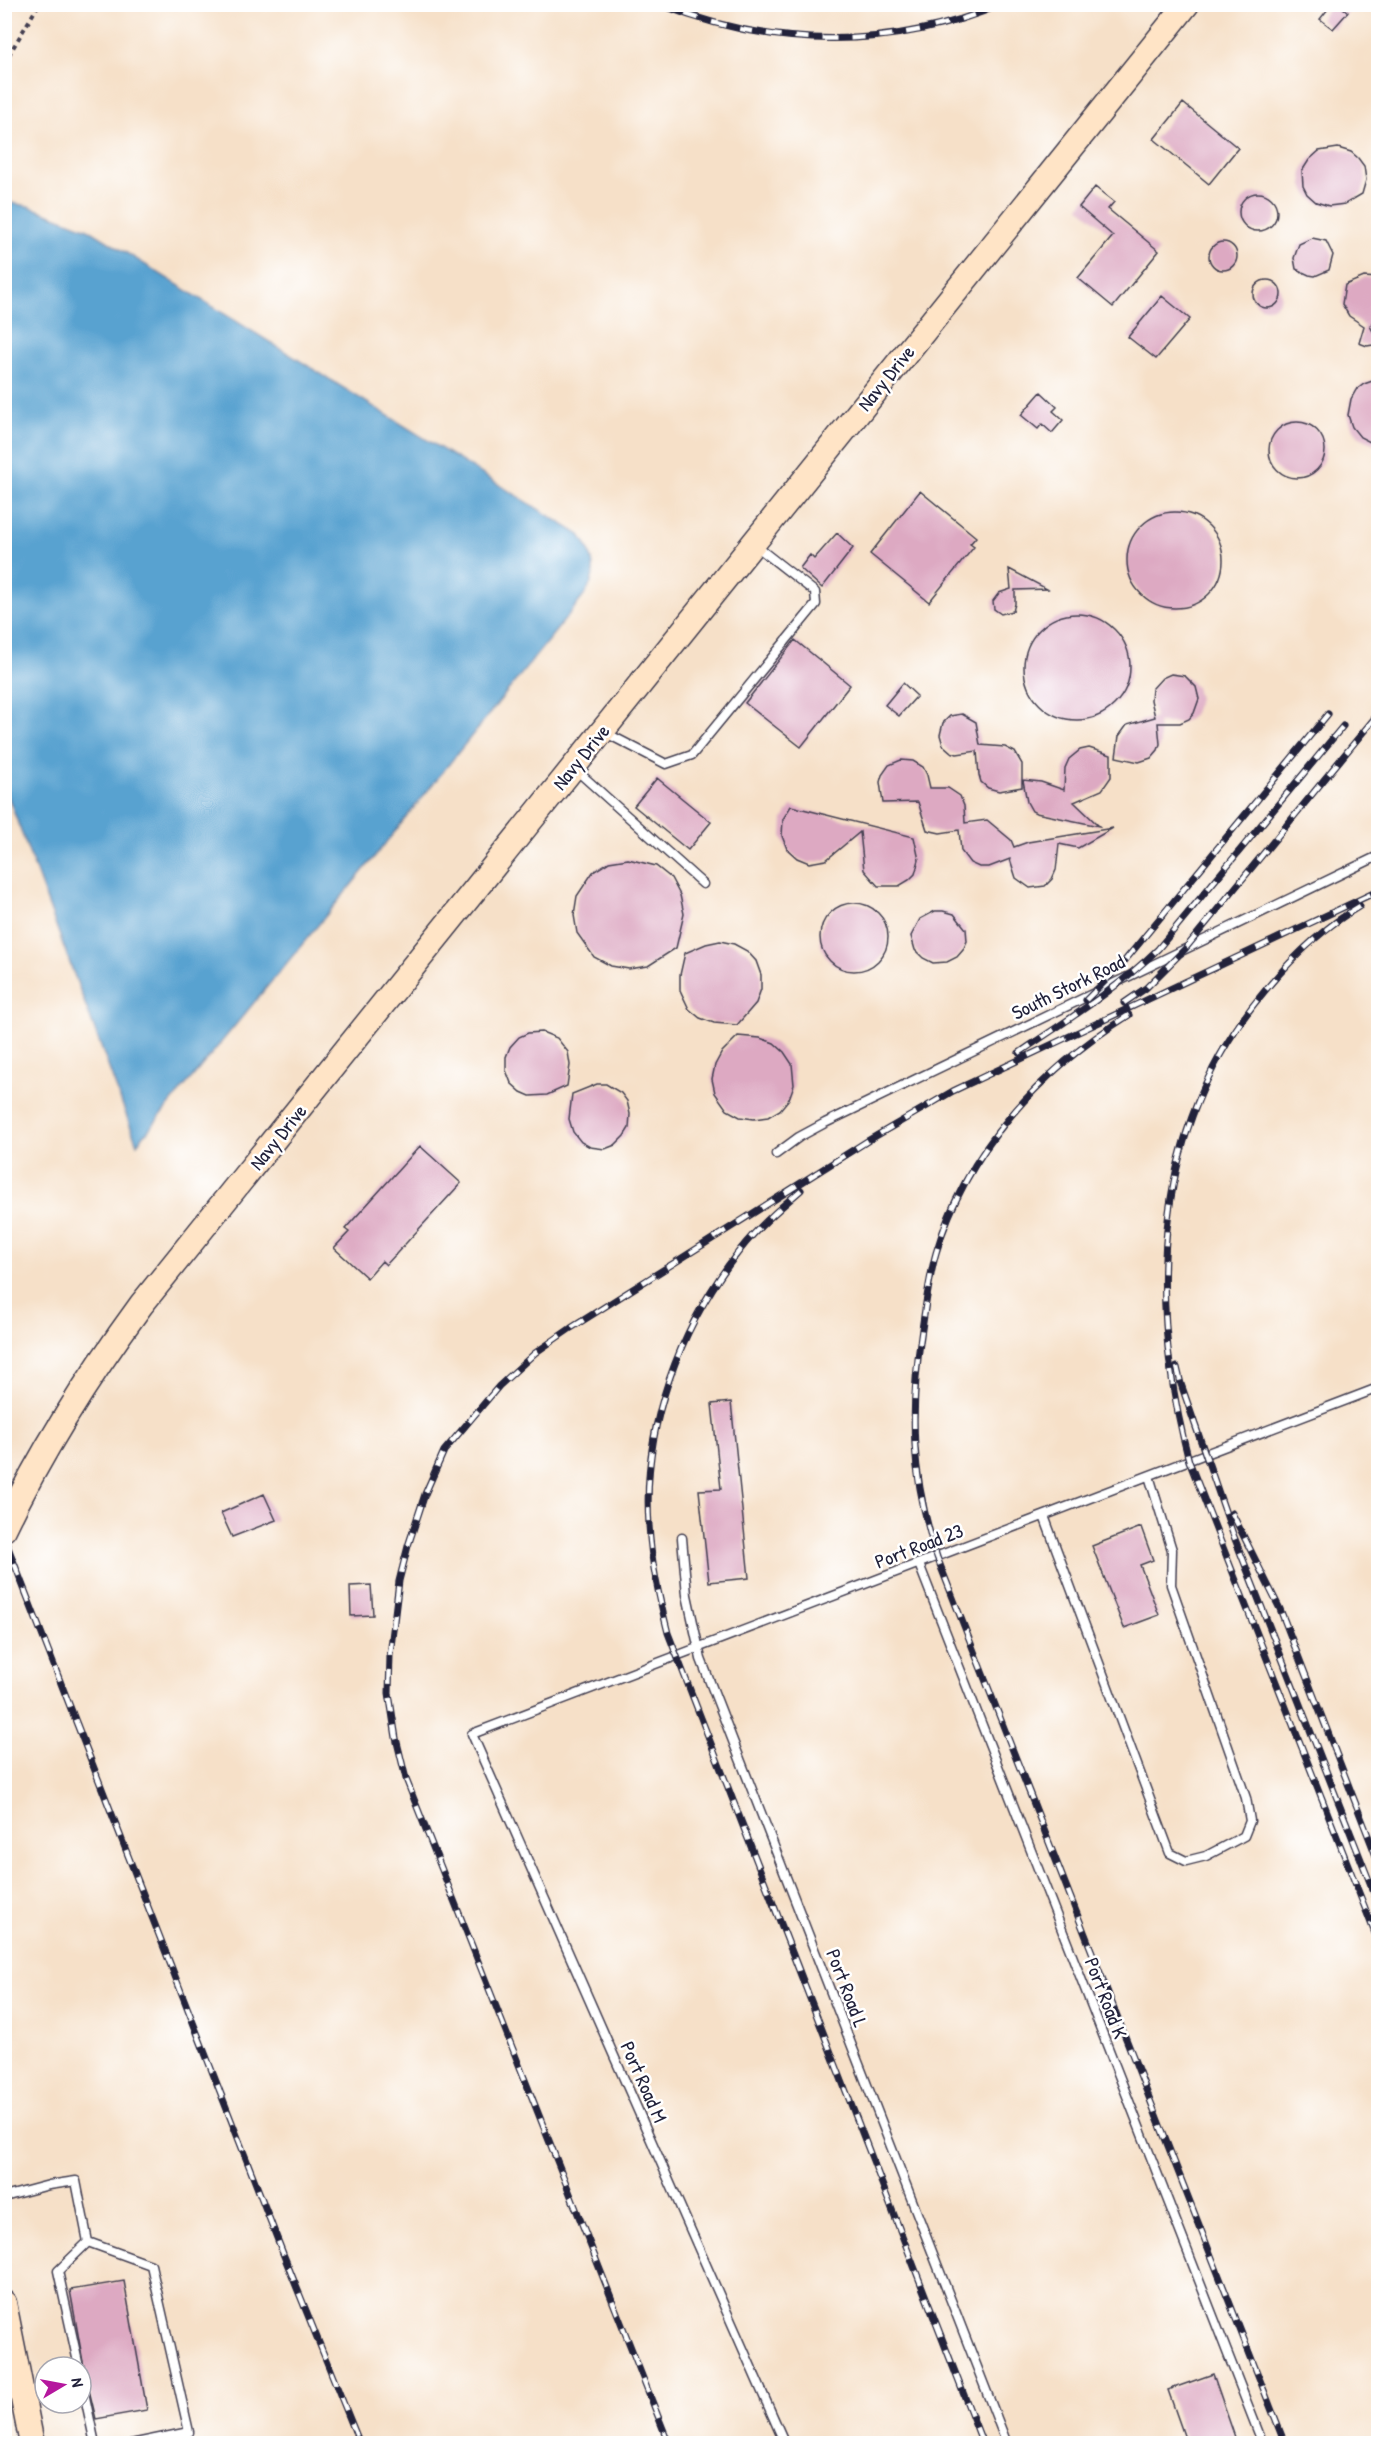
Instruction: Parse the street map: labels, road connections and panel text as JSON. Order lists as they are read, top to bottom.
{
  "streets": {
    "street": ["Navy Drive"],
    "lane": [
      "South Stork Road",
      "Port Road 23",
      "Port Road L",
      "Port Road K",
      "Port Road M"
    ]
  },
  "crossings": [
    ["Port Road 23", "Port Road L"],
    ["Port Road 23", "Port Road K"],
    ["Port Road 23", "Port Road M"]
  ],
  "north": "right"
}
